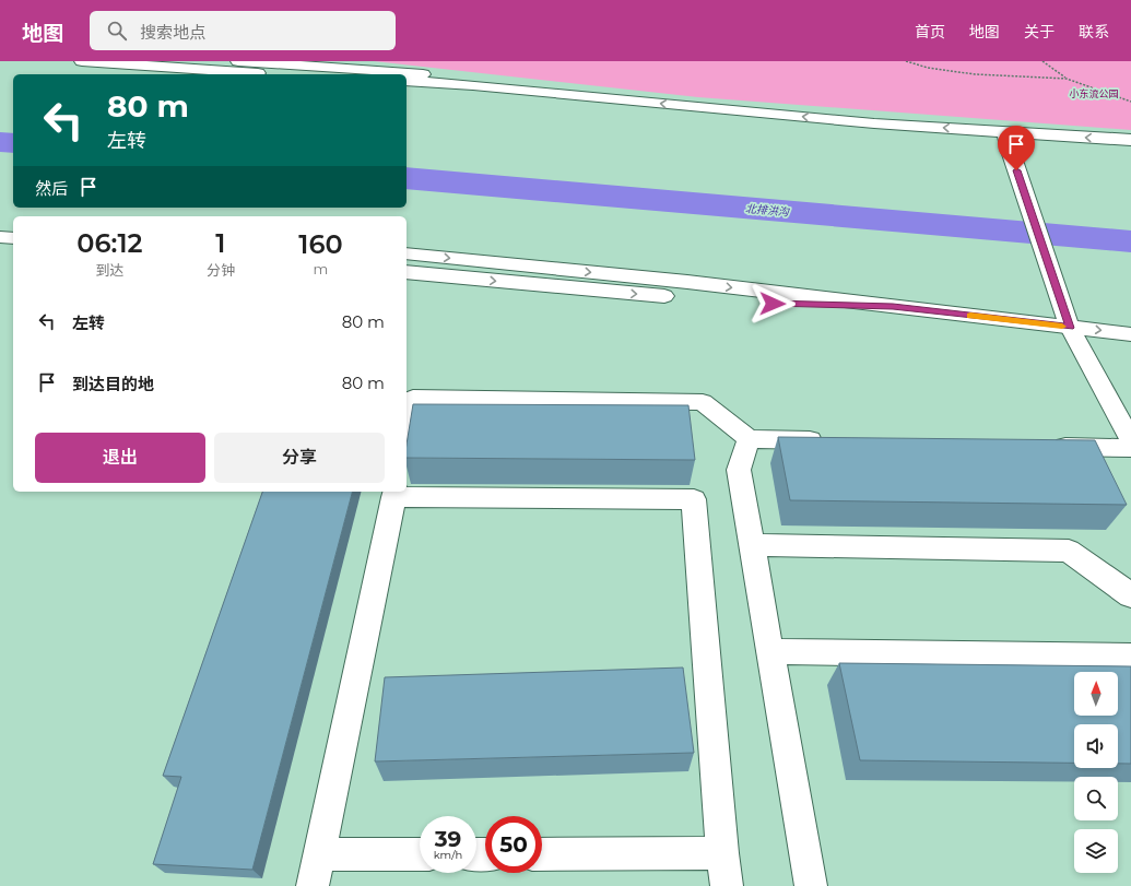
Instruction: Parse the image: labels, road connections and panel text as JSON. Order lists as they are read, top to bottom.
{
  "water": ["北排洪沟"],
  "parks": ["小东流公园"],
  "north": "top",
  "page": {
    "header": "地图",
    "search": "搜索地点",
    "nav": [
      "首页",
      "地图",
      "关于",
      "联系"
    ],
    "turn": ["80 m", "左转"],
    "then": "然后",
    "eta": [
      "06:12",
      "到达",
      "1",
      "分钟",
      "160",
      "m"
    ],
    "list": [
      {
        "name": "左转",
        "value": "80 m"
      },
      {
        "name": "到达目的地",
        "value": "80 m"
      }
    ],
    "buttons": ["退出", "分享"],
    "speed": "39 km/h",
    "limit": "50"
  }
}
